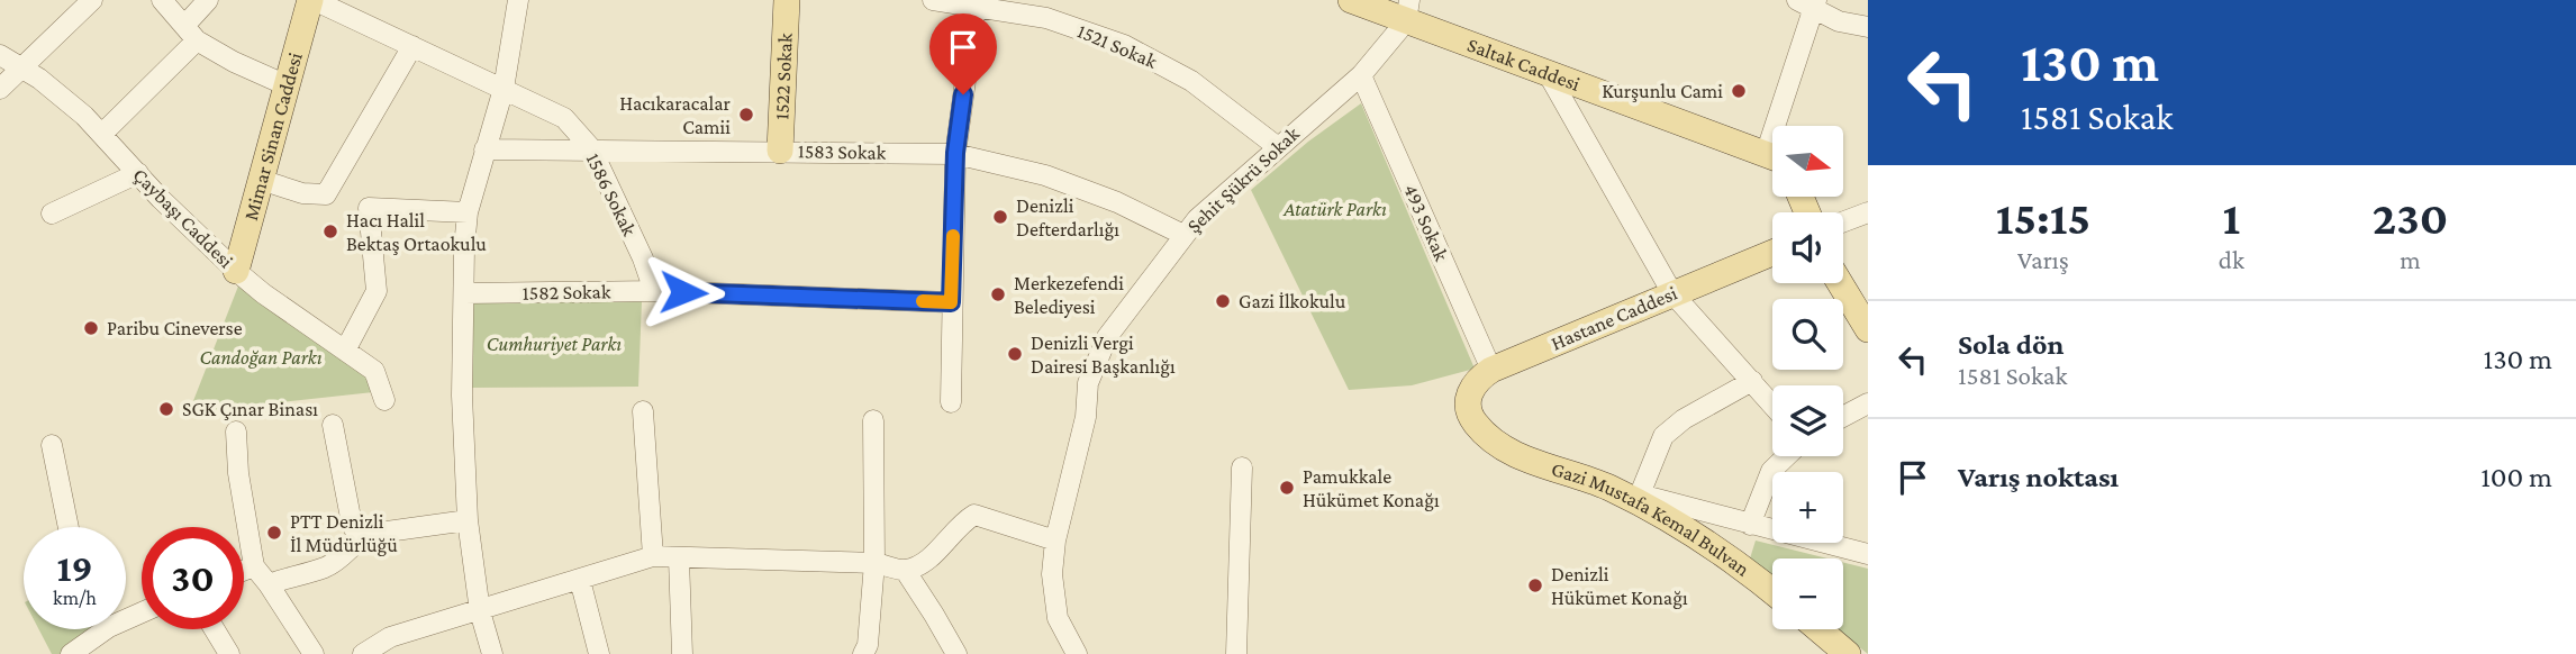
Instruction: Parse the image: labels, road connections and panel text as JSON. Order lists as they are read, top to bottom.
{
  "streets": {
    "main road": [
      "Saltak Caddesi",
      "1522 Sokak",
      "Mimar Sinan Caddesi",
      "Hastane Caddesi",
      "Gazi Mustafa Kemal Bulvan"
    ],
    "street": [
      "1521 Sokak",
      "1583 Sokak",
      "Şehit Şükrü Sokak",
      "1586 Sokak",
      "Çaybaşı Caddesi",
      "493 Sokak",
      "1582 Sokak"
    ]
  },
  "crossings": [
    ["1521 Sokak", "Şehit Şükrü Sokak"],
    ["Saltak Caddesi", "Şehit Şükrü Sokak"],
    ["1522 Sokak", "1583 Sokak"],
    ["Mimar Sinan Caddesi", "1586 Sokak"],
    ["Mimar Sinan Caddesi", "Çaybaşı Caddesi"],
    ["1583 Sokak", "Şehit Şükrü Sokak"],
    ["1583 Sokak", "1586 Sokak"],
    ["Şehit Şükrü Sokak", "493 Sokak"],
    ["1586 Sokak", "1582 Sokak"],
    ["493 Sokak", "Hastane Caddesi"],
    ["Hastane Caddesi", "Gazi Mustafa Kemal Bulvan"]
  ],
  "parks": ["Atatürk Parkı", "Cumhuriyet Parkı", "Candoğan Parkı"],
  "places": [
    "Kurşunlu Cami",
    "Hacıkaracalar Camii",
    "Denizli Defterdarlığı",
    "Hacı Halil Bektaş Ortaokulu",
    "Merkezefendi Belediyesi",
    "Gazi İlkokulu",
    "Paribu Cineverse",
    "Denizli Vergi Dairesi Başkanlığı",
    "SGK Çınar Binası",
    "Pamukkale Hükümet Konağı",
    "PTT Denizli İl Müdürlüğü",
    "Denizli Hükümet Konağı"
  ],
  "north": "right",
  "page": {
    "turn": ["130 m", "1581 Sokak"],
    "map_buttons": ["+", "−"],
    "eta": [
      "15:15",
      "Varış",
      "1",
      "dk",
      "230",
      "m"
    ],
    "list": [
      {
        "name": "Sola dön",
        "note": "1581 Sokak",
        "value": "130 m"
      },
      {
        "name": "Varış noktası",
        "value": "100 m"
      }
    ],
    "speed": "19 km/h",
    "limit": "30"
  }
}
